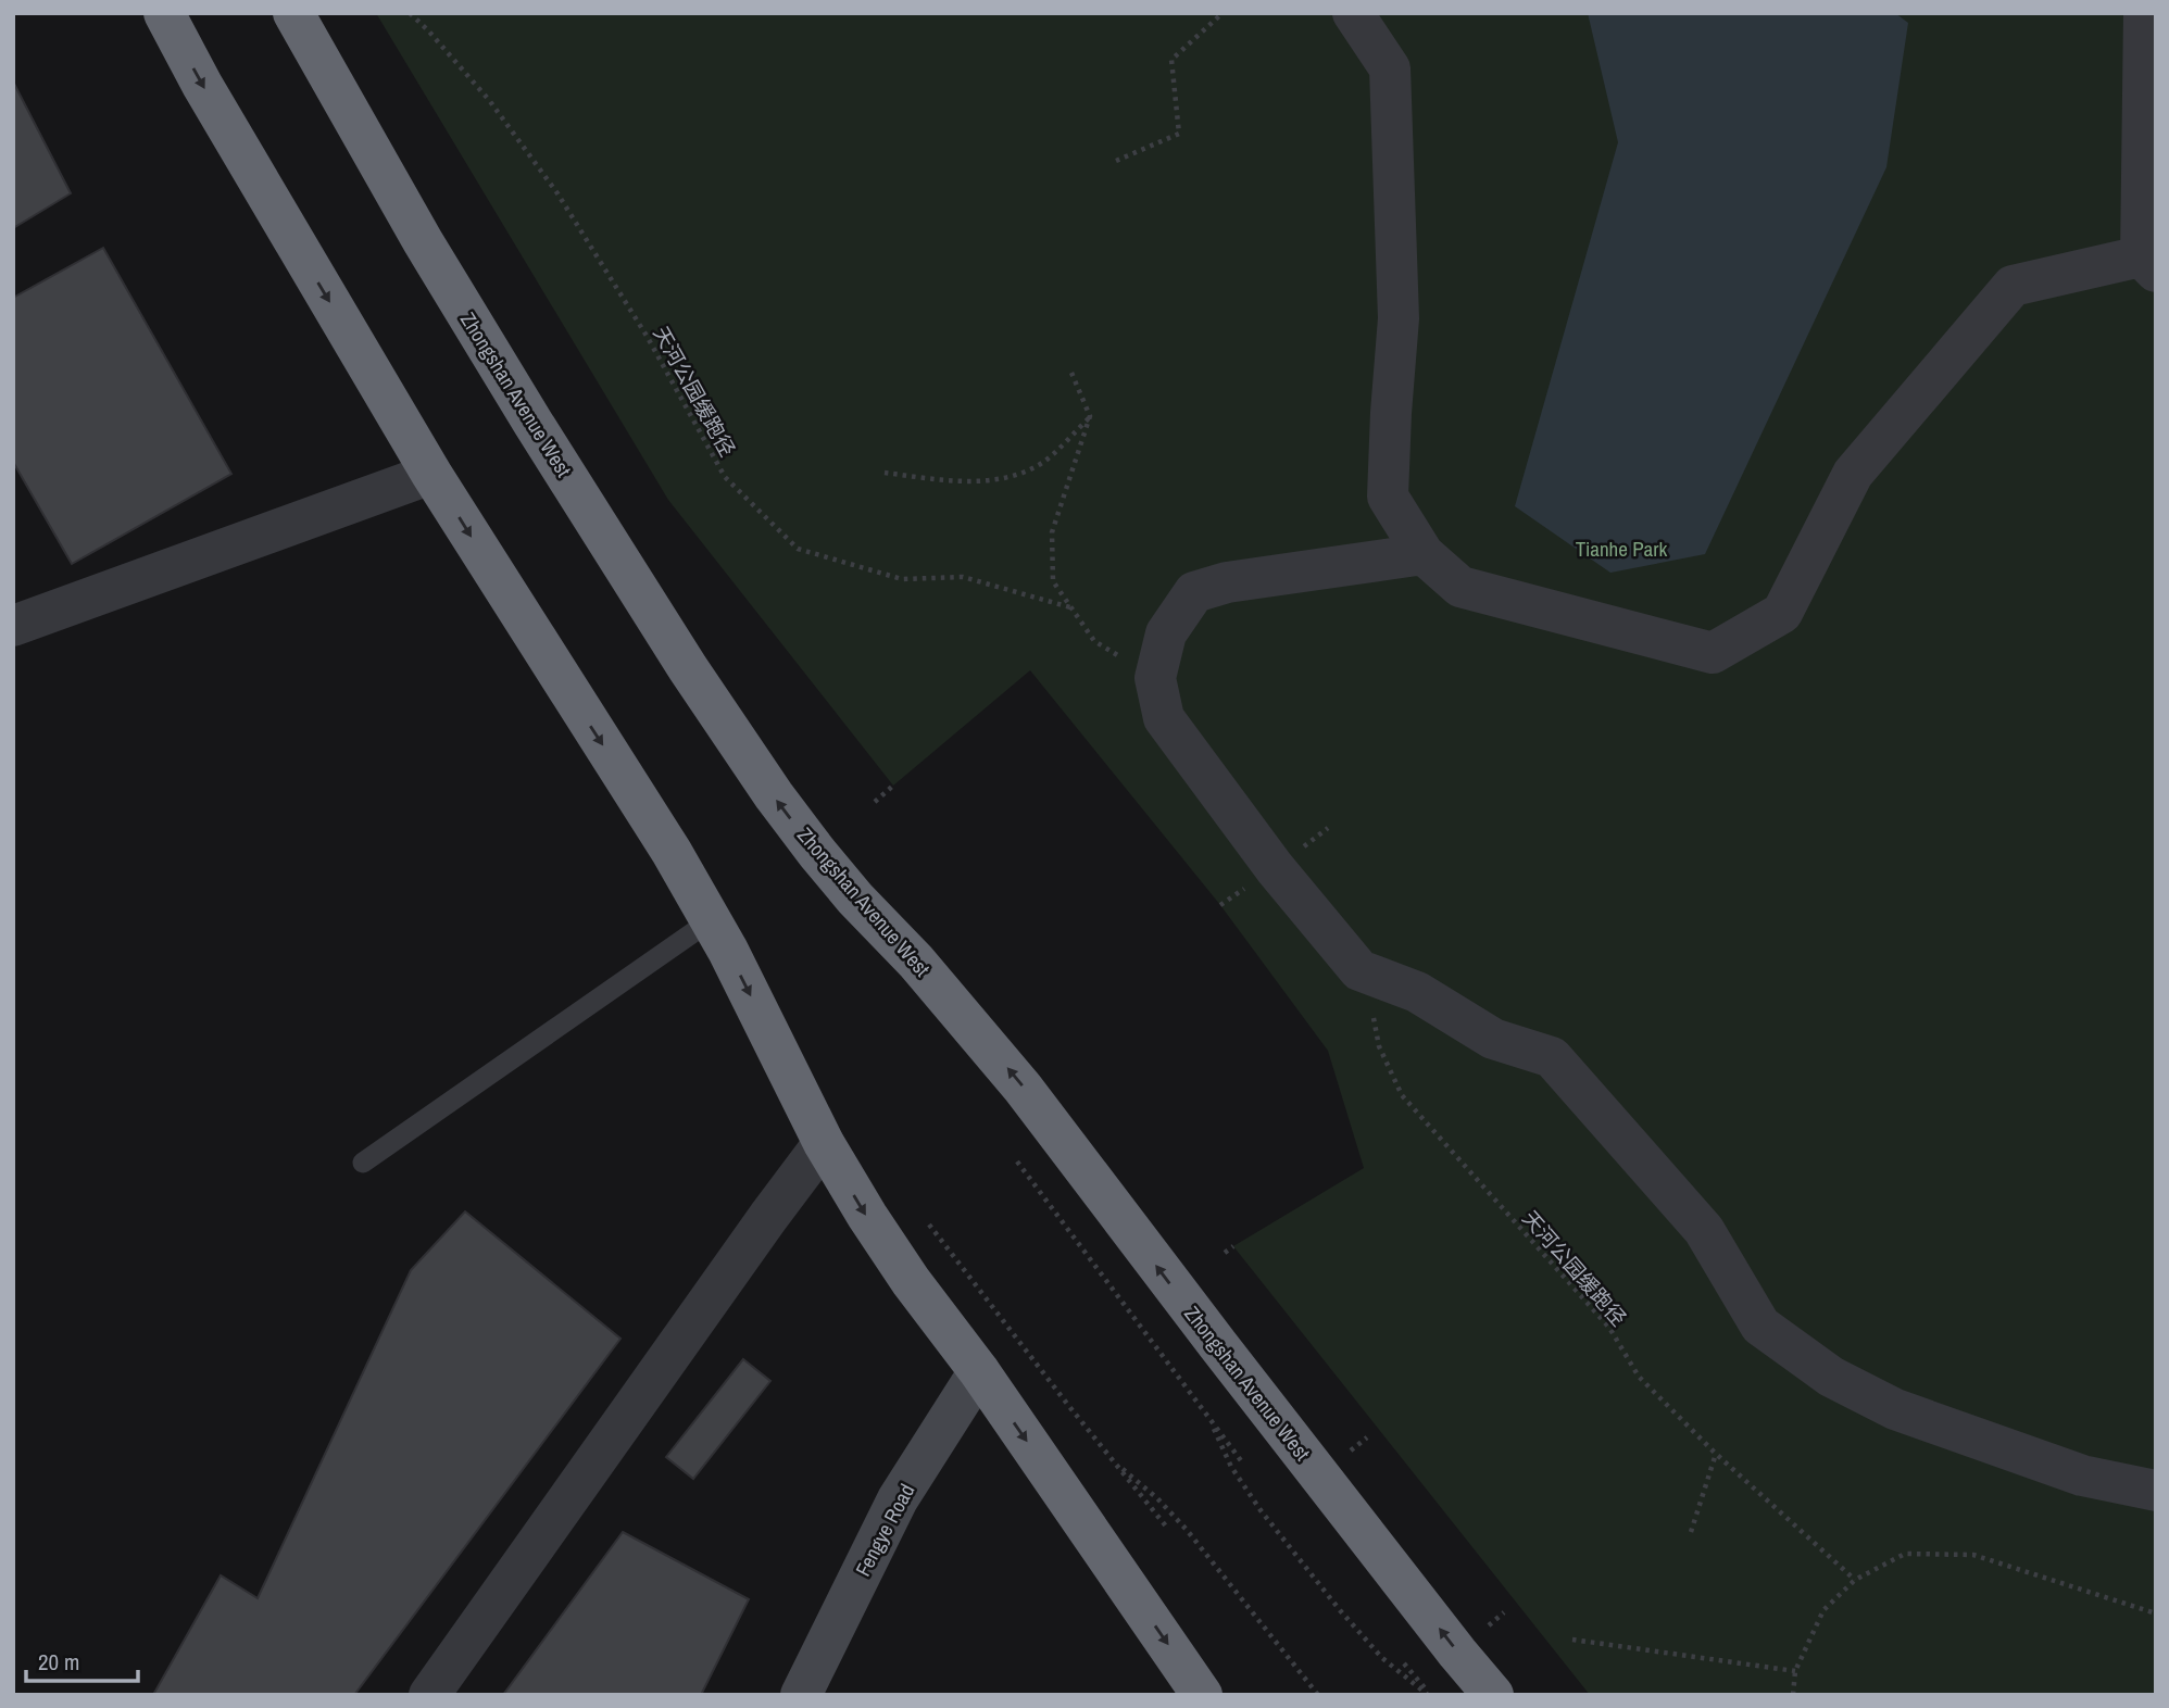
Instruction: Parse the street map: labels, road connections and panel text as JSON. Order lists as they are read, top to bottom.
{
  "streets": {
    "highway": ["Zhongshan Avenue West"],
    "street": ["Fengye Road"],
    "path": ["天河公园缓跑径"]
  },
  "parks": ["Tianhe Park"],
  "scale_bar": "20 m"
}
